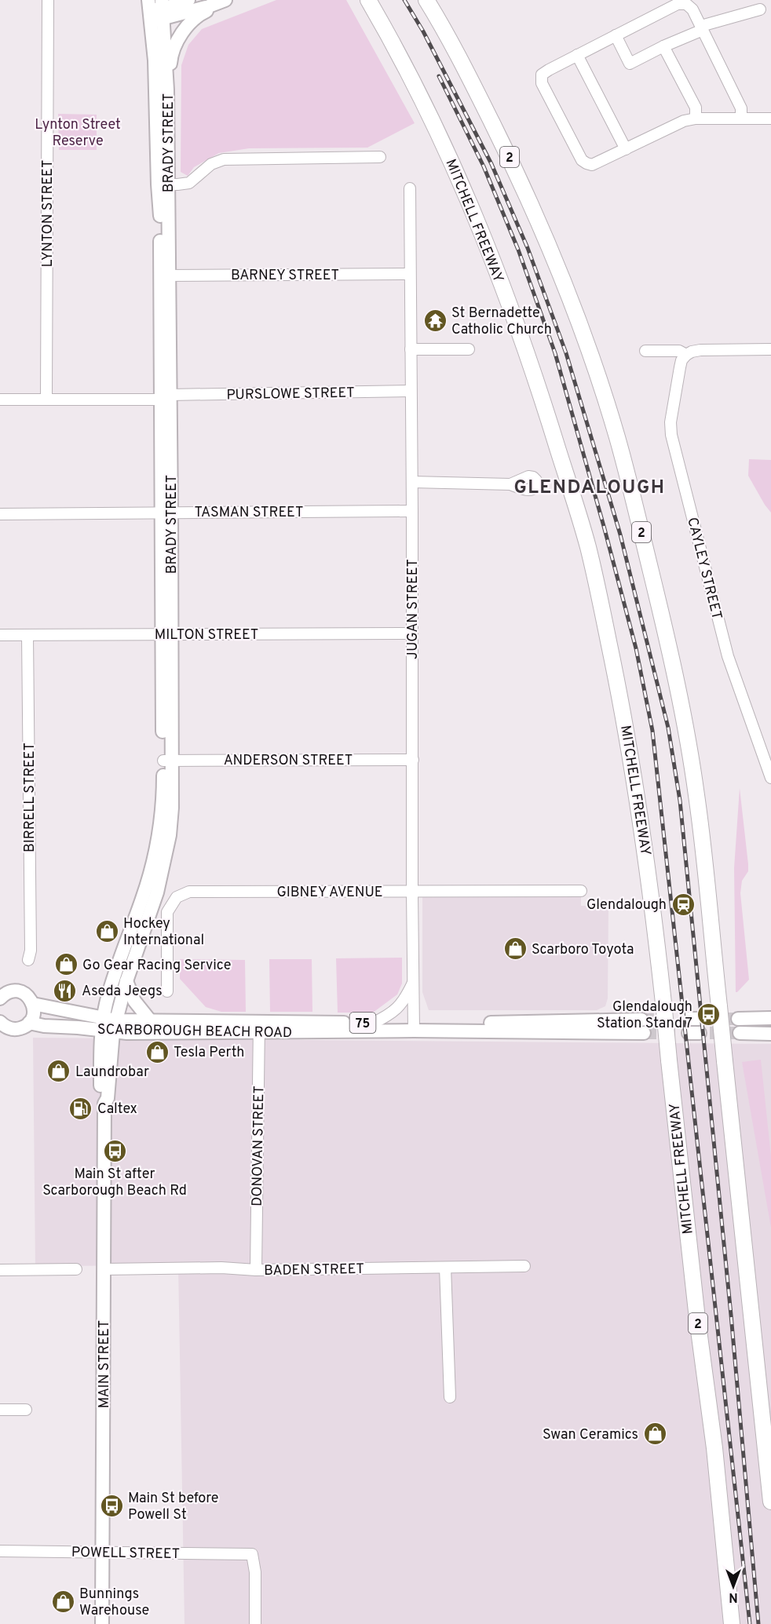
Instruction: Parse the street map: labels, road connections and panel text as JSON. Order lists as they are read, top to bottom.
{
  "streets": {
    "highway": ["2", "MITCHELL FREEWAY"],
    "main road": [
      "BRADY STREET",
      "75",
      "SCARBOROUGH BEACH ROAD",
      "MAIN STREET"
    ],
    "street": [
      "LYNTON STREET",
      "BARNEY STREET",
      "PURSLOWE STREET",
      "TASMAN STREET",
      "CAYLEY STREET",
      "JUGAN STREET",
      "MILTON STREET",
      "ANDERSON STREET",
      "BIRRELL STREET",
      "GIBNEY AVENUE",
      "DONOVAN STREET",
      "BADEN STREET",
      "POWELL STREET"
    ]
  },
  "crossings": [
    ["BRADY STREET", "BARNEY STREET"],
    ["BRADY STREET", "PURSLOWE STREET"],
    ["BRADY STREET", "TASMAN STREET"],
    ["BRADY STREET", "MILTON STREET"],
    ["BRADY STREET", "ANDERSON STREET"],
    ["BRADY STREET", "SCARBOROUGH BEACH ROAD"],
    ["BRADY STREET", "MAIN STREET"],
    ["LYNTON STREET", "PURSLOWE STREET"],
    ["BARNEY STREET", "JUGAN STREET"],
    ["PURSLOWE STREET", "JUGAN STREET"],
    ["TASMAN STREET", "JUGAN STREET"],
    ["JUGAN STREET", "MILTON STREET"],
    ["JUGAN STREET", "ANDERSON STREET"],
    ["JUGAN STREET", "GIBNEY AVENUE"],
    ["JUGAN STREET", "SCARBOROUGH BEACH ROAD"],
    ["MILTON STREET", "BIRRELL STREET"],
    ["SCARBOROUGH BEACH ROAD", "DONOVAN STREET"],
    ["SCARBOROUGH BEACH ROAD", "MAIN STREET"],
    ["DONOVAN STREET", "BADEN STREET"],
    ["BADEN STREET", "MAIN STREET"],
    ["MAIN STREET", "POWELL STREET"]
  ],
  "districts": ["GLENDALOUGH"],
  "parks": ["Lynton Street Reserve"],
  "places": {
    "temple": ["St Bernadette Catholic Church"],
    "station": ["Glendalough"],
    "shop": [
      "Hockey International",
      "Scarboro Toyota",
      "Go Gear Racing Service",
      "Tesla Perth",
      "Laundrobar",
      "Swan Ceramics",
      "Bunnings Warehouse"
    ],
    "restaurant": ["Aseda Jeegs"],
    "bus stop": ["Glendalough Station Stand 7", "Main St after Scarborough Beach Rd", "Main St before Powell St"],
    "fuel station": ["Caltex"]
  },
  "north": "bottom"
}
